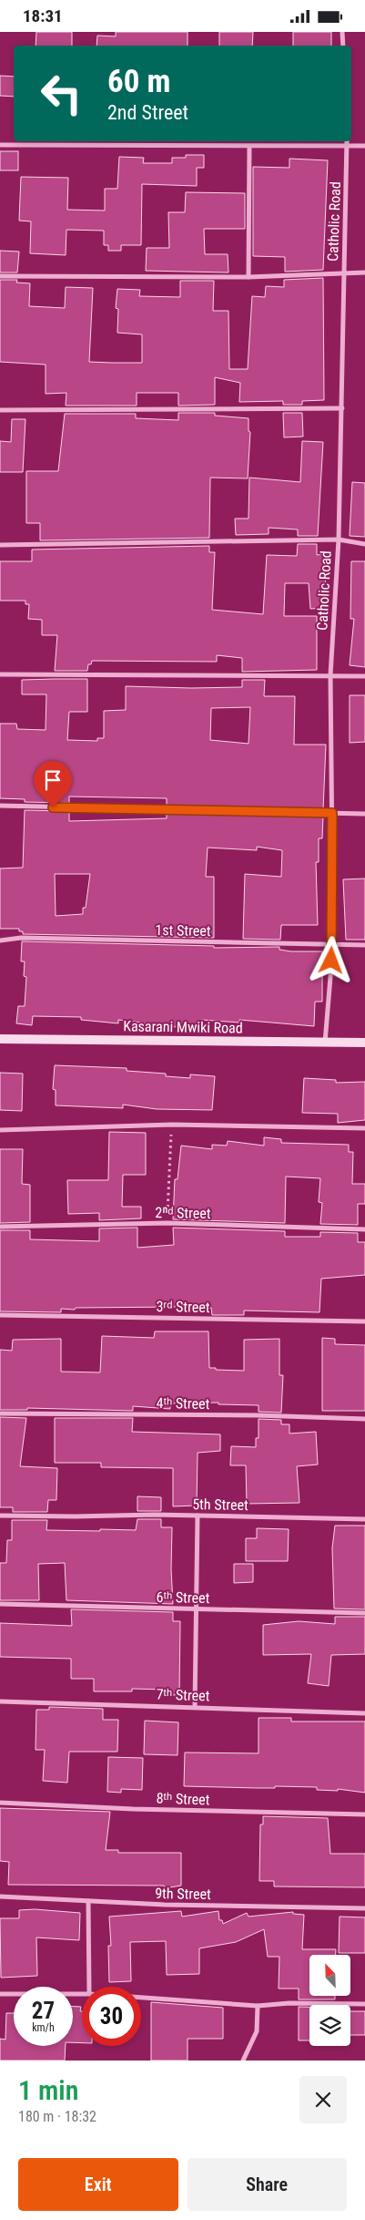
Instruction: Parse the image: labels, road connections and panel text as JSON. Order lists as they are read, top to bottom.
{
  "streets": {
    "main road": ["Kasarani Mwiki Road"],
    "street": [
      "Catholic Road",
      "1st Street",
      "2ⁿᵈ Street",
      "3ʳᵈ Street",
      "4ᵗʰ Street",
      "5th Street",
      "6ᵗʰ Street",
      "7ᵗʰ Street",
      "8ᵗʰ Street",
      "9th Street"
    ]
  },
  "crossings": [
    ["Catholic Road", "1st Street"],
    ["Catholic Road", "Kasarani Mwiki Road"]
  ],
  "north": "top left",
  "page": {
    "status": "18:31",
    "turn": ["60 m", "2nd Street"],
    "speed": "27 km/h",
    "limit": "30",
    "heading": ["1 min", "180 m · 18:32"],
    "buttons": ["Exit", "Share"]
  }
}
